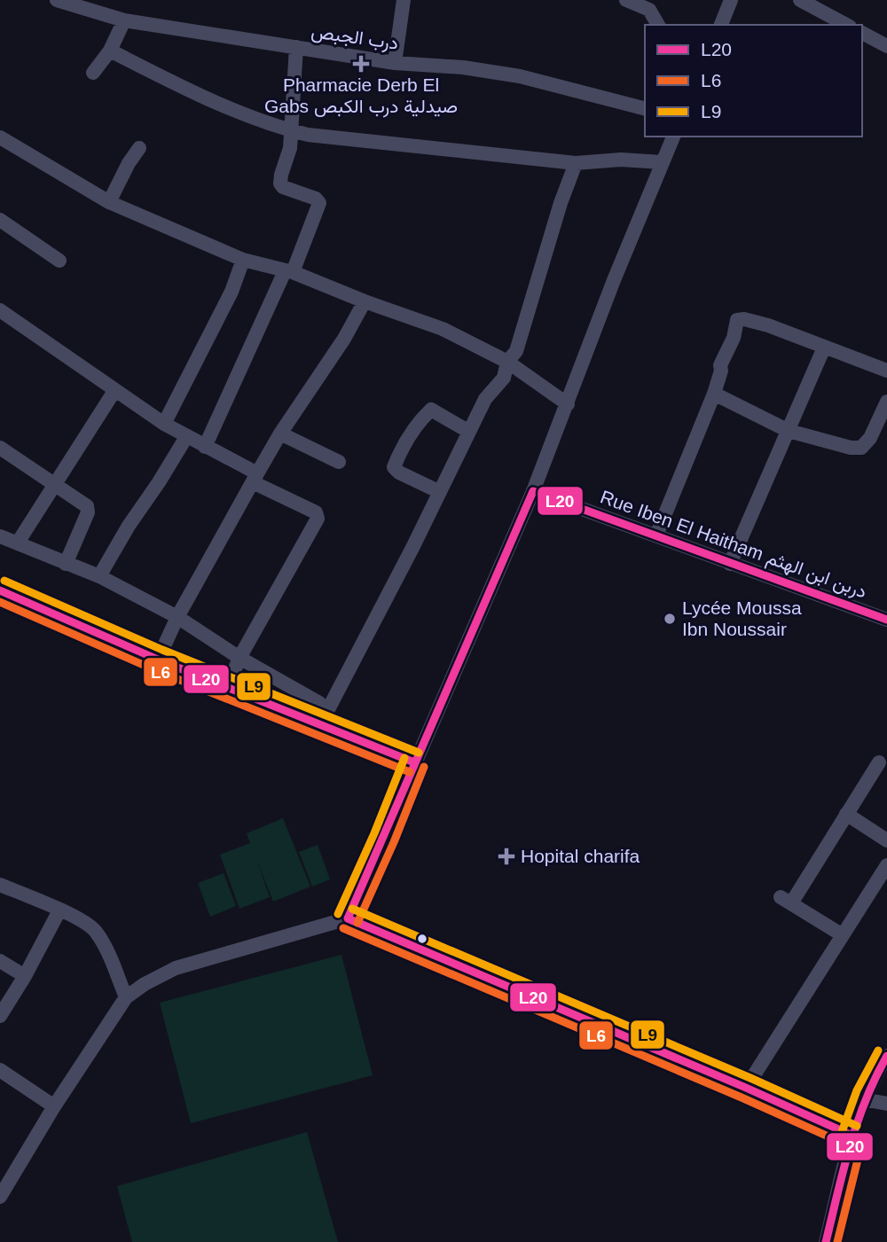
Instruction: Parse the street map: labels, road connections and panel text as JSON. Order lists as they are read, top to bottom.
{
  "streets": {
    "street": ["درب الجبص", "Rue Iben El Haitham دربن ابن الهثم"]
  },
  "places": {
    "health": ["Pharmacie Derb El Gabs صيدلية درب الكبص", "Hopital charifa"],
    "other": ["Lycée Moussa Ibn Noussair"]
  },
  "lines": ["transit line L20", "transit line L9", "transit line L6"],
  "legend": ["L20", "L6", "L9"]
}
